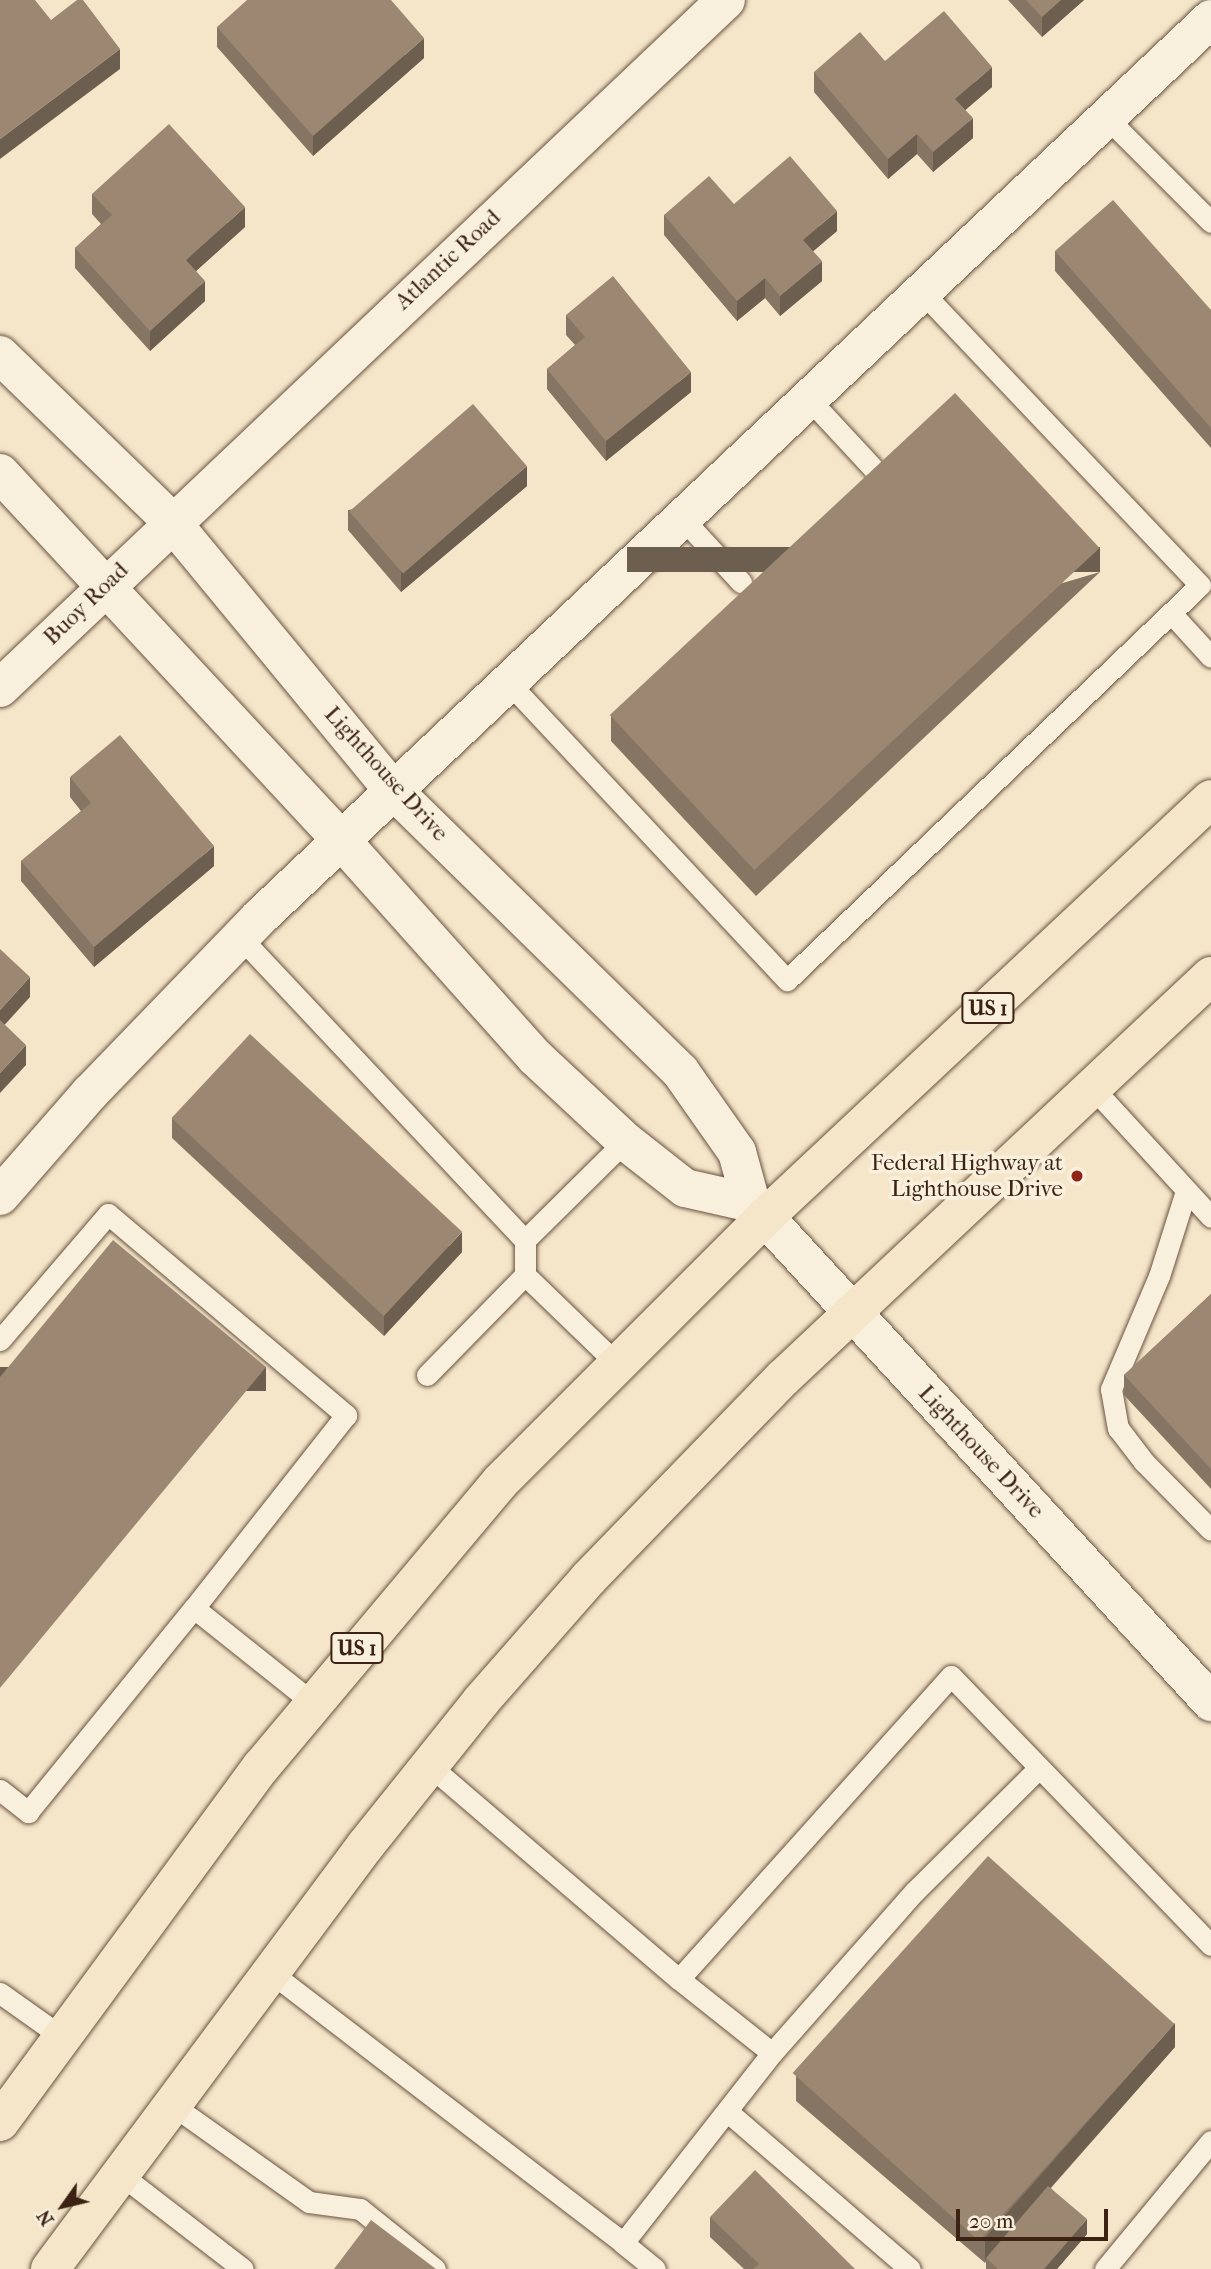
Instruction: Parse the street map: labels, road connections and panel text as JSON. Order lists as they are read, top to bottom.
{
  "streets": {
    "main road": ["US 1"],
    "street": ["Atlantic Road", "Buoy Road", "Lighthouse Drive"]
  },
  "crossings": [
    ["Atlantic Road", "Buoy Road"],
    ["Atlantic Road", "Lighthouse Drive"],
    ["Buoy Road", "Lighthouse Drive"],
    ["Lighthouse Drive", "US 1"]
  ],
  "places": ["Federal Highway at Lighthouse Drive"],
  "scale_bar": "20 m",
  "north": "bottom left"
}
